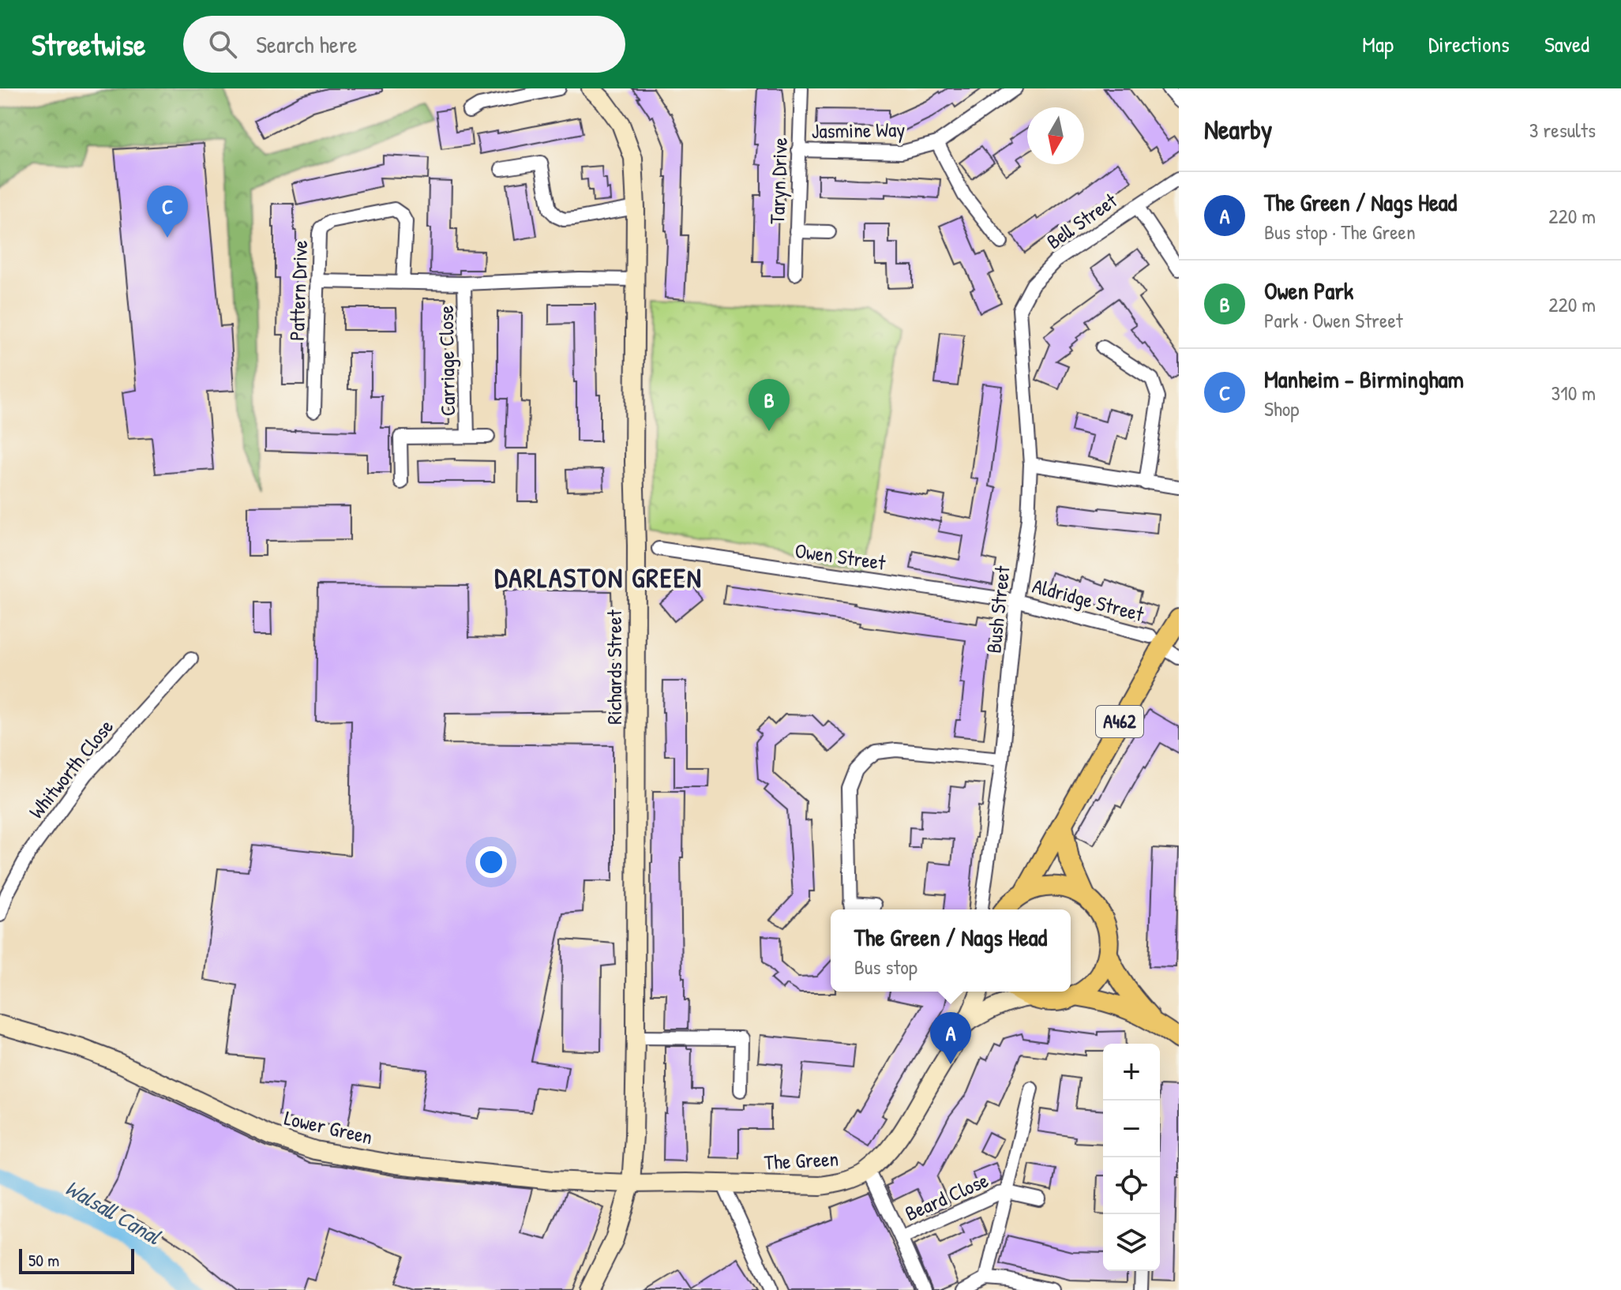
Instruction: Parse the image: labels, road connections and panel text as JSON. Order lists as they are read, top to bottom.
{
  "streets": {
    "main road": ["A462"],
    "street": [
      "Jasmine Way",
      "Taryn Drive",
      "Bell Street",
      "Pattern Drive",
      "Carriage Close",
      "Owen Street",
      "Aldridge Street",
      "Bush Street",
      "Richards Street",
      "Whitworth Close",
      "Lower Green",
      "The Green",
      "Beard Close"
    ]
  },
  "crossings": [
    ["Jasmine Way", "Taryn Drive"],
    ["Bell Street", "Bush Street"],
    ["Owen Street", "Aldridge Street"],
    ["Owen Street", "Bush Street"],
    ["Aldridge Street", "Bush Street"],
    ["Aldridge Street", "A462"],
    ["Richards Street", "Lower Green"],
    ["Richards Street", "The Green"],
    ["Lower Green", "The Green"]
  ],
  "districts": ["DARLASTON GREEN"],
  "water": ["Walsall Canal"],
  "scale_bar": "50 m",
  "north": "bottom",
  "page": {
    "header": "Streetwise",
    "search": "Search here",
    "nav": ["Map", "Directions", "Saved"],
    "heading": ["Nearby", "3 results"],
    "list": [
      {
        "mark": "A",
        "name": "The Green / Nags Head",
        "note": "Bus stop · The Green",
        "value": "220 m"
      },
      {
        "mark": "B",
        "name": "Owen Park",
        "note": "Park · Owen Street",
        "value": "220 m"
      },
      {
        "mark": "C",
        "name": "Manheim - Birmingham",
        "note": "Shop",
        "value": "310 m"
      }
    ],
    "pins": ["C", "B", "A"],
    "popup": ["The Green / Nags Head", "Bus stop"],
    "map_buttons": ["+", "−"],
    "scale": "50 m"
  }
}
